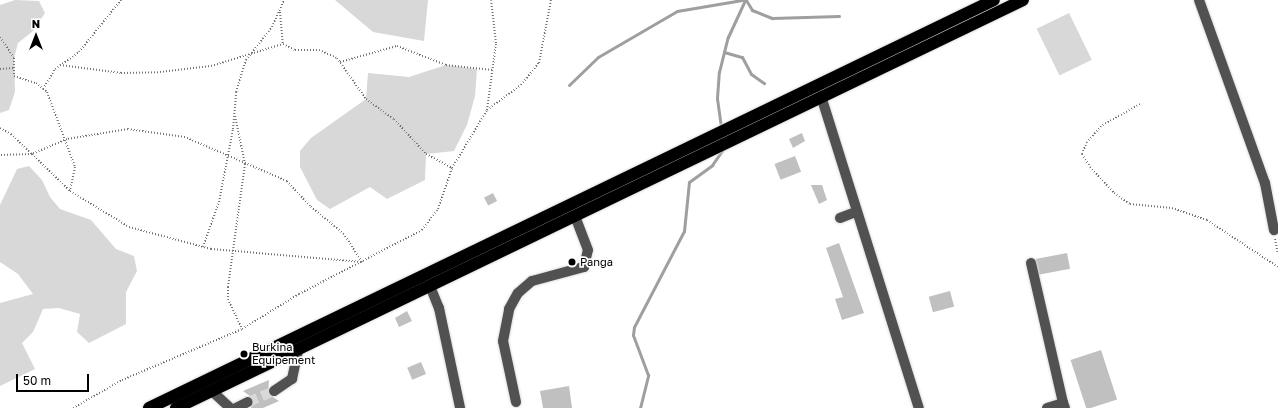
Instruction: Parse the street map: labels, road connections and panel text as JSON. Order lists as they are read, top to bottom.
{
  "places": ["Panga", "Burkina Equipement"],
  "scale_bar": "50 m",
  "north": "top"
}
